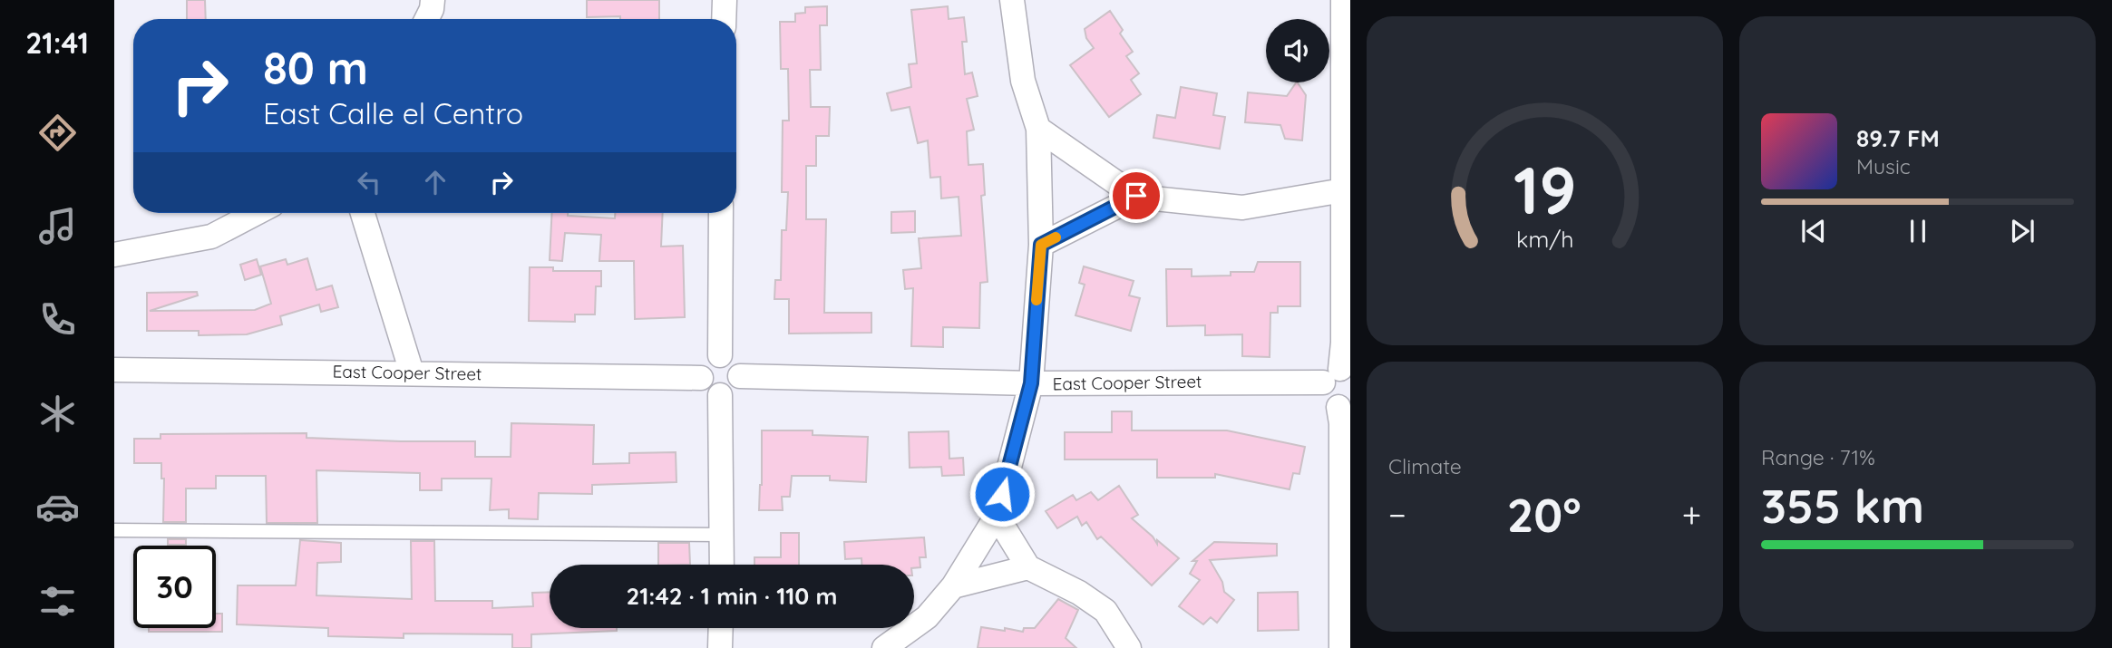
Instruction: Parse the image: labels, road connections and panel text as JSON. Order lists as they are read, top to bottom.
{
  "streets": {
    "street": ["East Cooper Street"]
  },
  "page": {
    "tabs": "21:41",
    "turn": ["80 m", "East Calle el Centro"],
    "song": ["89.7 FM", "Music"],
    "tile": [
      "Climate",
      ["Range · 71%", "355 km"]
    ],
    "heat": ["−", "20°", "+"],
    "limit": "30",
    "trip": "21:42 · 1 min · 110 m",
    "gauge": ["19", "km/h"]
  }
}
